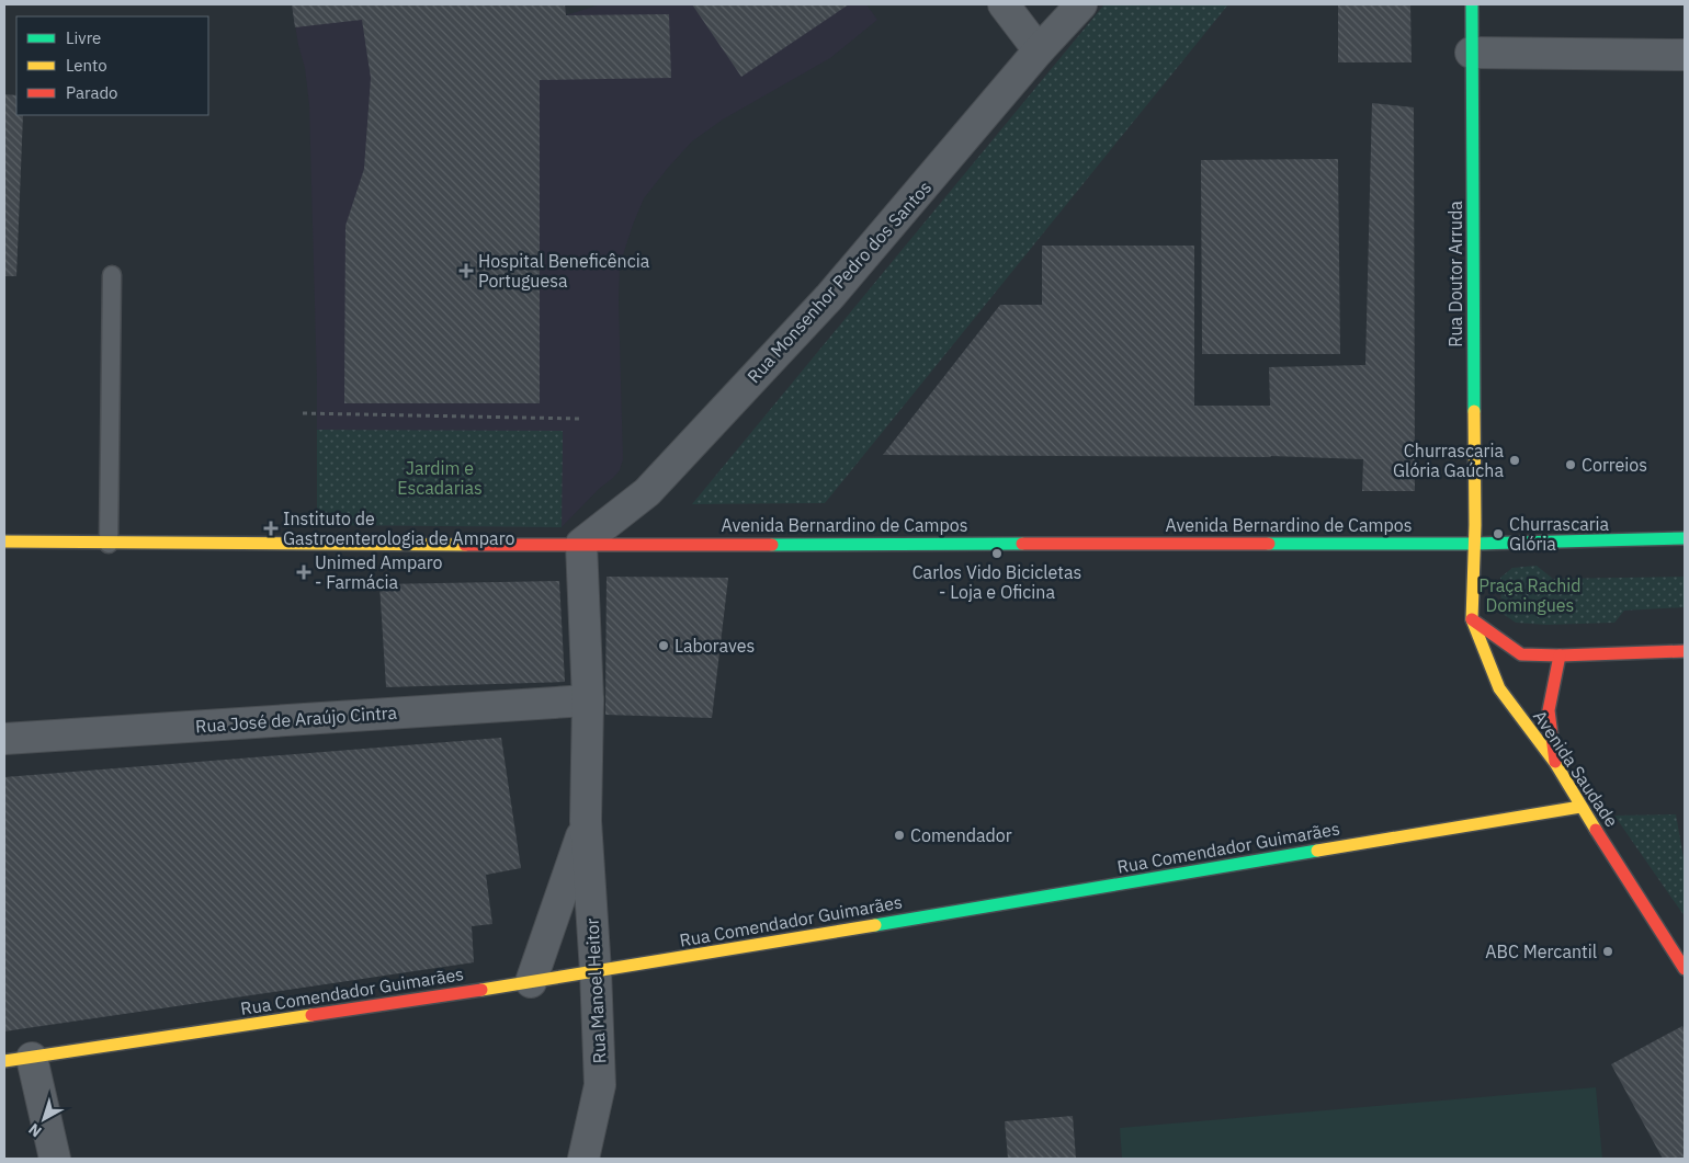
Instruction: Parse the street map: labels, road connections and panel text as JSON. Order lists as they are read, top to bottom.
{
  "streets": {
    "street": [
      "Rua Doutor Arruda",
      "Rua Monsenhor Pedro dos Santos",
      "Avenida Bernardino de Campos",
      "Rua José de Araújo Cintra",
      "Avenida Saudade",
      "Rua Comendador Guimarães",
      "Rua Manoel Heitor"
    ]
  },
  "crossings": [
    ["Rua Doutor Arruda", "Avenida Bernardino de Campos"],
    ["Rua Doutor Arruda", "Avenida Saudade"],
    ["Rua Monsenhor Pedro dos Santos", "Avenida Bernardino de Campos"],
    ["Rua Monsenhor Pedro dos Santos", "Rua Manoel Heitor"],
    ["Avenida Bernardino de Campos", "Avenida Saudade"],
    ["Avenida Bernardino de Campos", "Rua Manoel Heitor"],
    ["Rua José de Araújo Cintra", "Rua Manoel Heitor"],
    ["Avenida Saudade", "Rua Comendador Guimarães"],
    ["Rua Comendador Guimarães", "Rua Manoel Heitor"]
  ],
  "parks": ["Jardim e Escadarias", "Praça Rachid Domingues"],
  "places": {
    "health": ["Hospital Beneficência Portuguesa", "Instituto de Gastroenterologia de Amparo", "Unimed Amparo - Farmácia"],
    "other": [
      "Churrascaria Glória Gaúcha",
      "Correios",
      "Churrascaria Glória",
      "Carlos Vido Bicicletas - Loja e Oficina",
      "Laboraves",
      "Comendador",
      "ABC Mercantil"
    ]
  },
  "legend": ["Livre", "Lento", "Parado"],
  "north": "bottom left"
}
